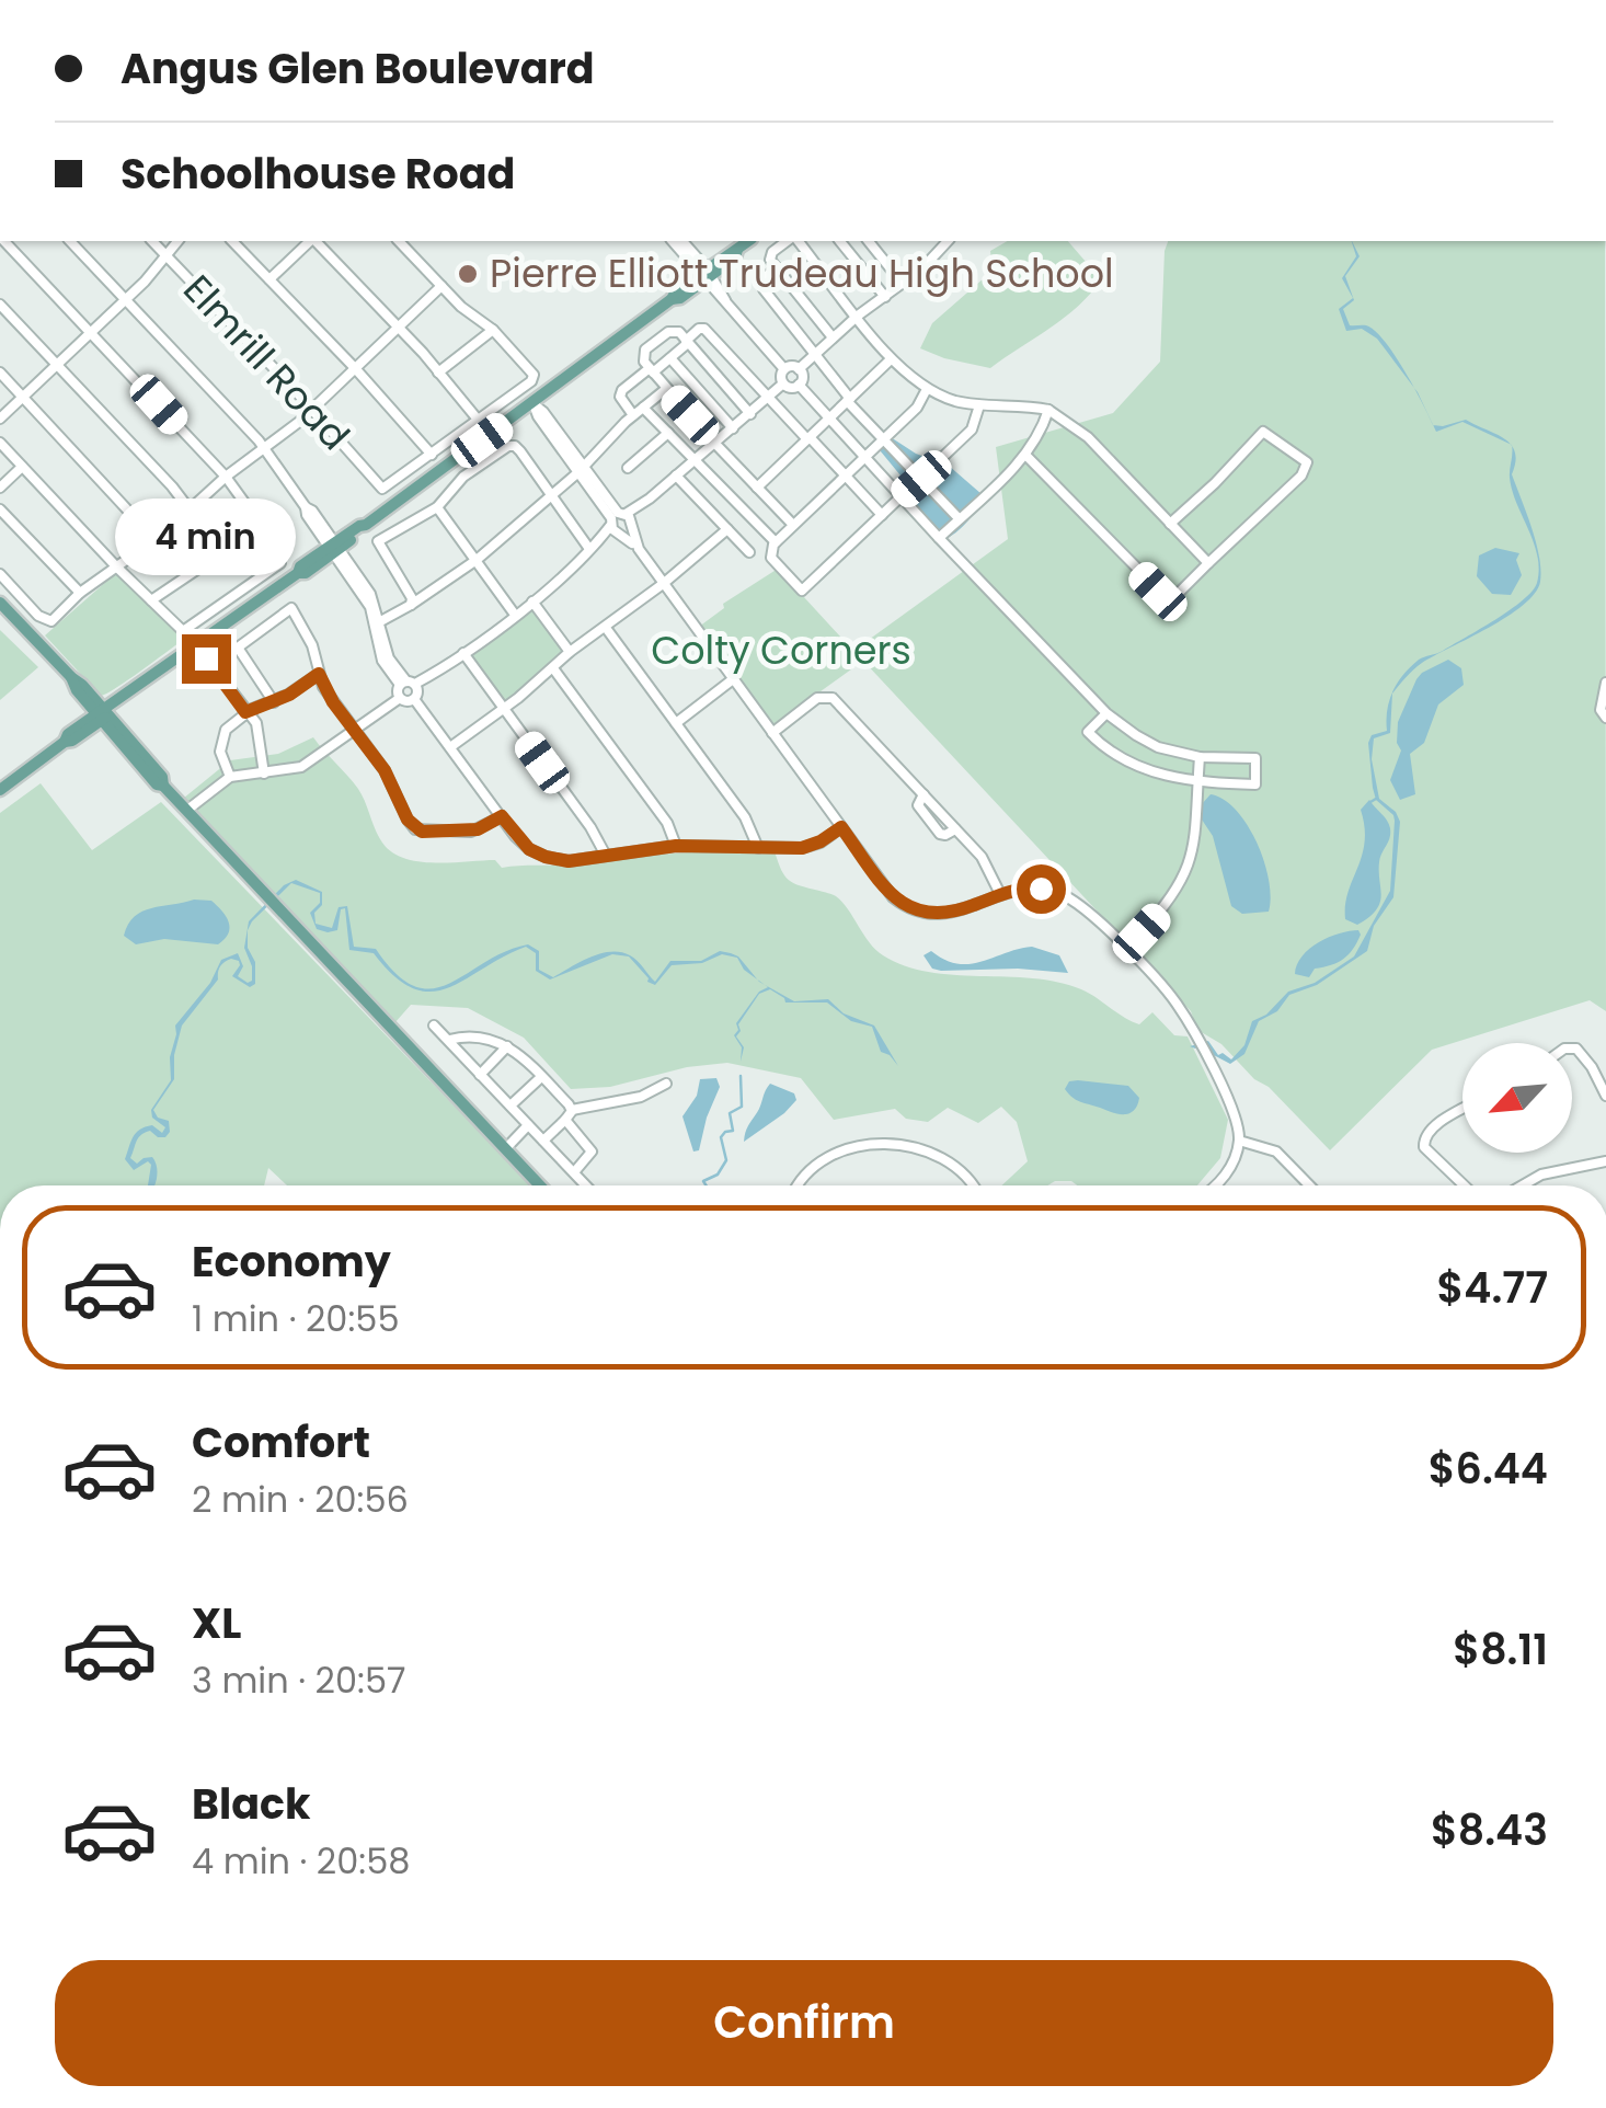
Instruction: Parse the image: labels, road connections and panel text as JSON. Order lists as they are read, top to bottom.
{
  "streets": {
    "street": ["Elmrill Road"]
  },
  "parks": ["Colty Corners"],
  "places": ["Pierre Elliott Trudeau High School"],
  "north": "bottom left",
  "page": {
    "banner": ["Angus Glen Boulevard", "Schoolhouse Road"],
    "bubble": "4 min",
    "list": [
      {
        "name": "Economy",
        "note": "1 min · 20:55",
        "value": "$4.77"
      },
      {
        "name": "Comfort",
        "note": "2 min · 20:56",
        "value": "$6.44"
      },
      {
        "name": "XL",
        "note": "3 min · 20:57",
        "value": "$8.11"
      },
      {
        "name": "Black",
        "note": "4 min · 20:58",
        "value": "$8.43"
      }
    ],
    "buttons": "Confirm"
  }
}
